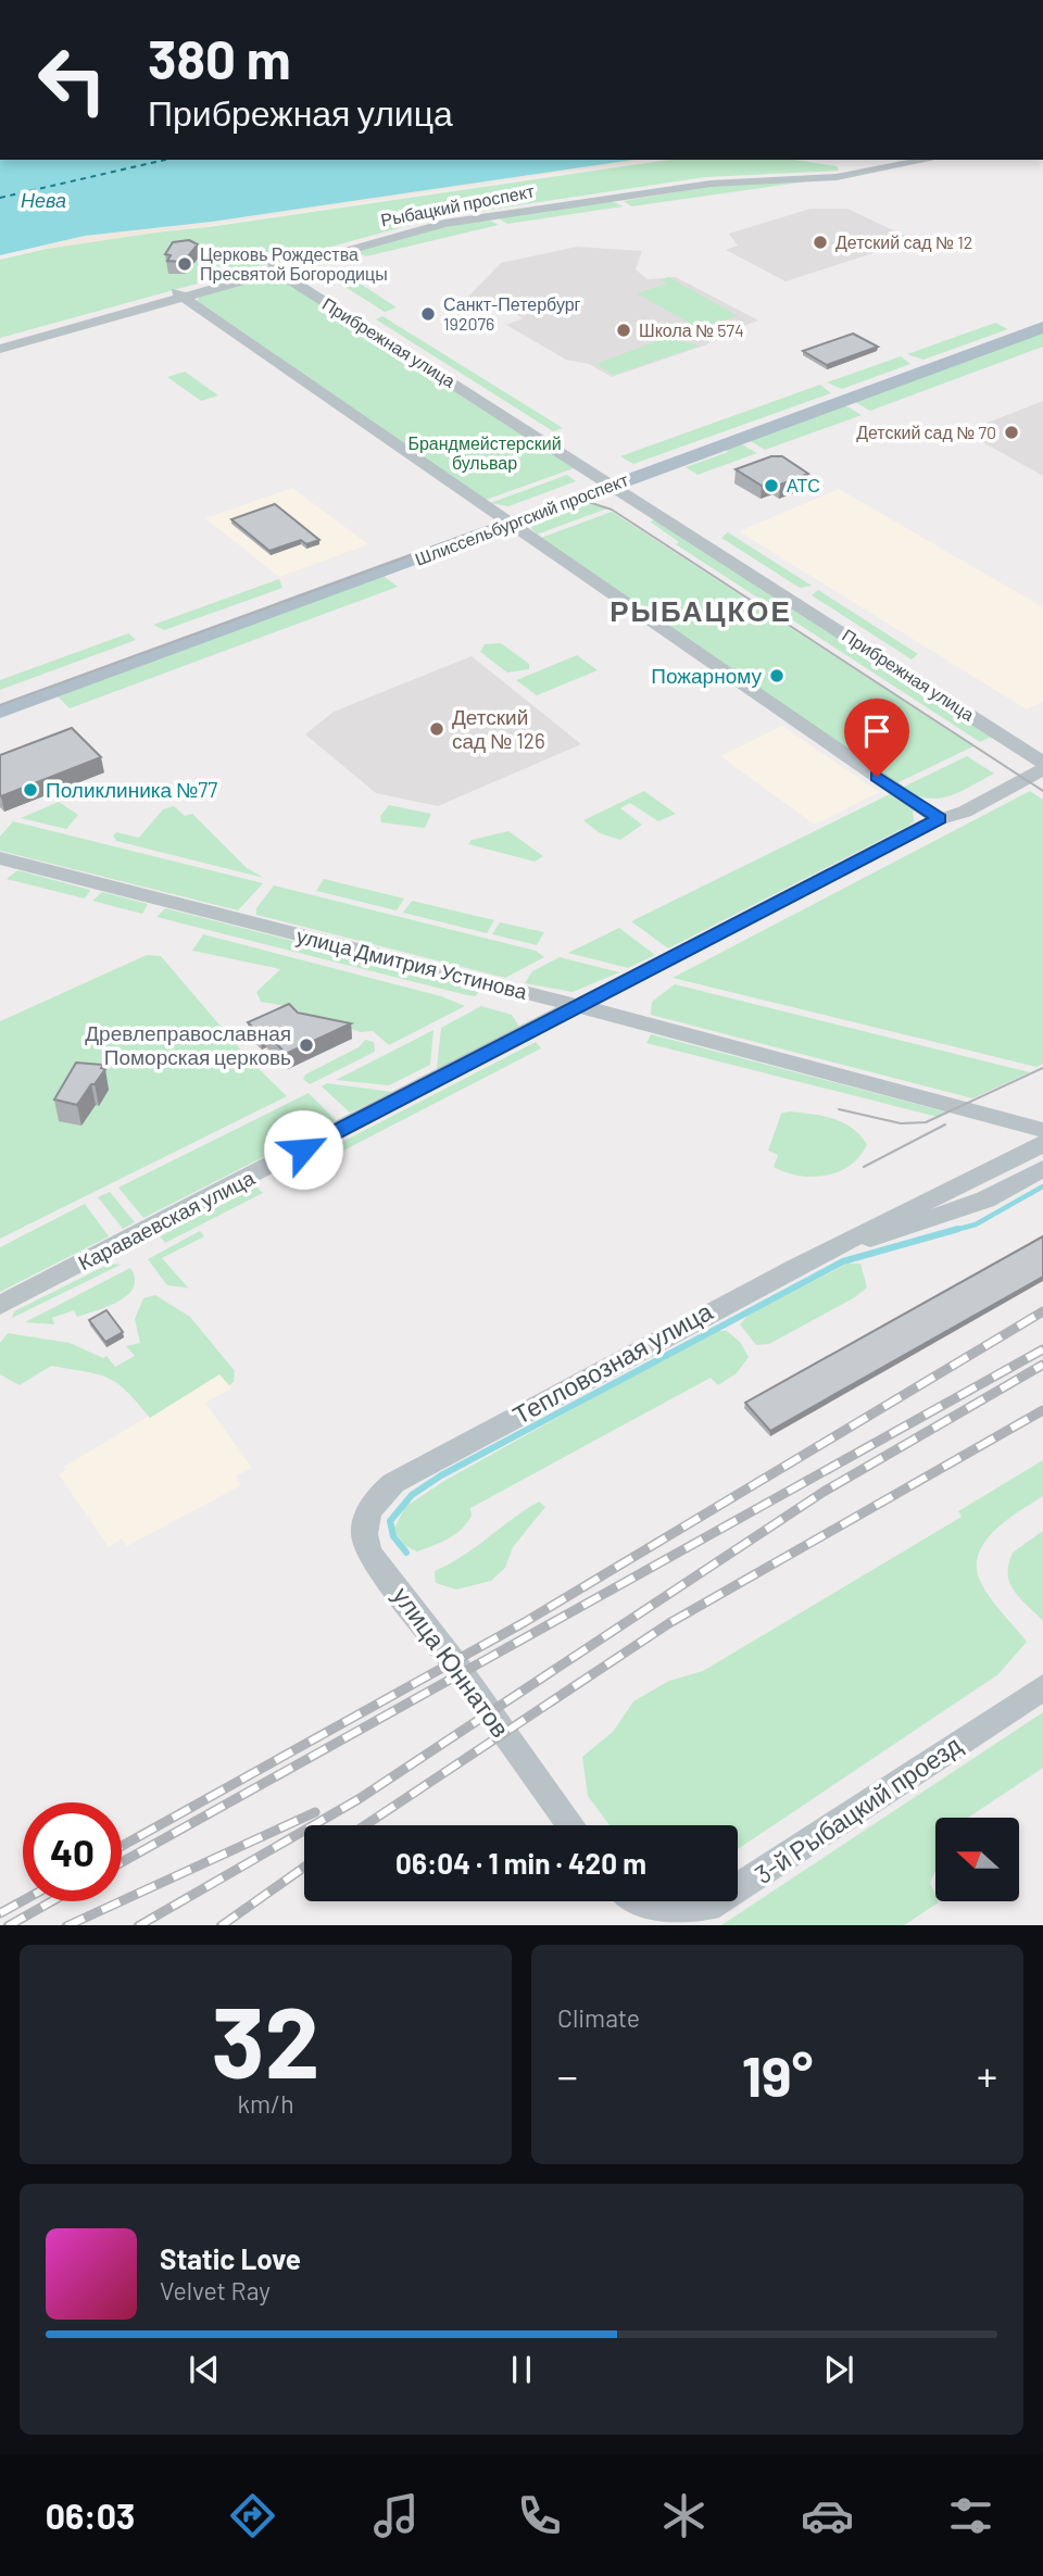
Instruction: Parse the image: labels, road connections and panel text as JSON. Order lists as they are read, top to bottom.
{
  "streets": {
    "main road": ["Шлиссельбургский проспект"],
    "street": [
      "Рыбацкий проспект",
      "Прибрежная улица",
      "улица Дмитрия Устинова",
      "Караваевская улица",
      "Тепловозная улица",
      "улица Юннатов",
      "3-й Рыбацкий проезд"
    ]
  },
  "crossings": [
    ["Рыбацкий проспект", "Прибрежная улица"],
    ["Прибрежная улица", "Шлиссельбургский проспект"],
    ["Прибрежная улица", "Караваевская улица"],
    ["улица Дмитрия Устинова", "Караваевская улица"],
    ["Тепловозная улица", "улица Юннатов"]
  ],
  "districts": ["РЫБАЦКОЕ"],
  "water": ["Нева"],
  "parks": ["Брандмейстерский бульвар"],
  "places": [
    "Детский сад № 12",
    "Церковь Рождества Пресвятой Богородицы",
    "Санкт-Петербург 192076",
    "Школа № 574",
    "Детский сад № 70",
    "АТС",
    "Пожарному",
    "Детский сад № 126",
    "Поликлиника №77",
    "Древлеправославная Поморская церковь"
  ],
  "north": "left",
  "page": {
    "turn": ["380 m", "Прибрежная улица"],
    "limit": "40",
    "trip": "06:04 · 1 min · 420 m",
    "tile": [
      ["32", "km/h"],
      "Climate"
    ],
    "heat": ["−", "19°", "+"],
    "song": ["Static Love", "Velvet Ray"],
    "tabs": "06:03"
  }
}
